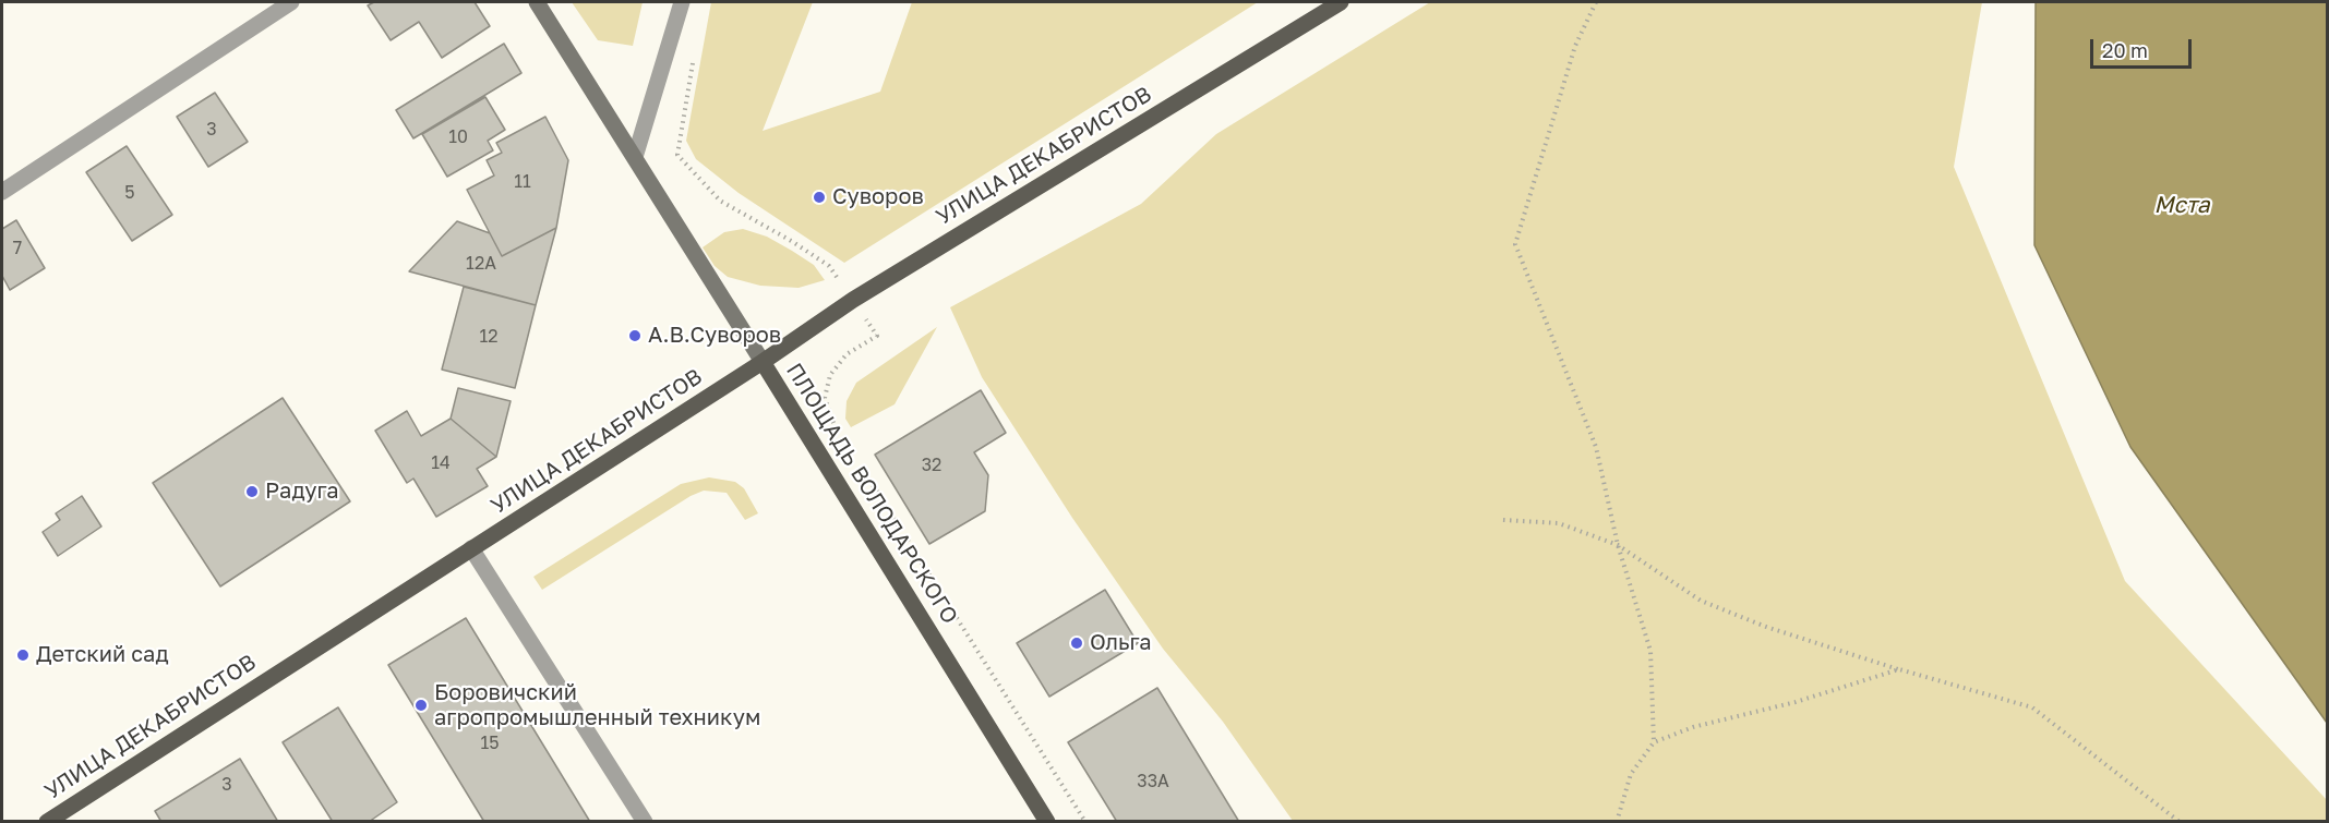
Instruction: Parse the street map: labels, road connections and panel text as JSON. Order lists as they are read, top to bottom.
{
  "streets": {
    "main road": ["УЛИЦА ДЕКАБРИСТОВ", "ПЛОЩАДЬ ВОЛОДАРСКОГО"]
  },
  "crossings": [
    ["УЛИЦА ДЕКАБРИСТОВ", "ПЛОЩАДЬ ВОЛОДАРСКОГО"]
  ],
  "water": ["Мста"],
  "places": [
    "Суворов",
    "А.В.Суворов",
    "Радуга",
    "Ольга",
    "Детский сад",
    "Боровичский агропромышленный техникум"
  ],
  "house_numbers": [
    "3",
    "10",
    "11",
    "5",
    "7",
    "12А",
    "12",
    "14",
    "32",
    "15",
    "33А",
    "3"
  ],
  "scale_bar": "20 m"
}
